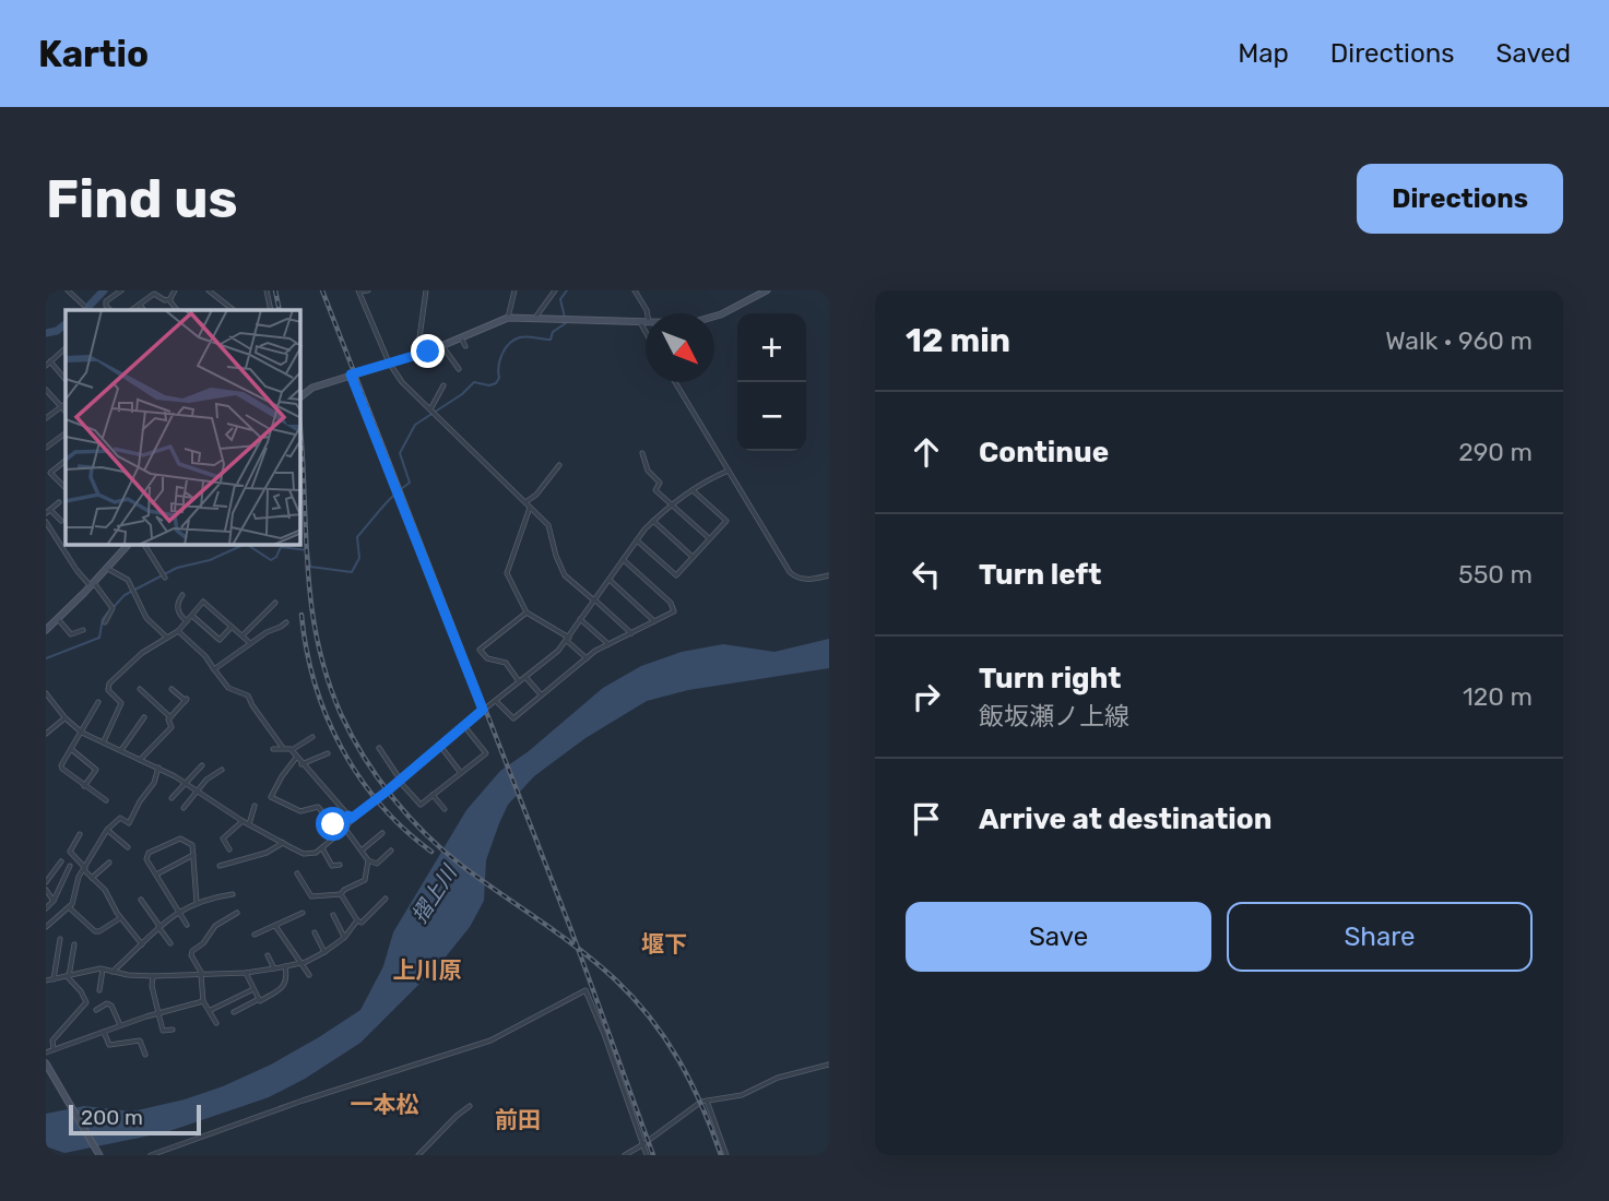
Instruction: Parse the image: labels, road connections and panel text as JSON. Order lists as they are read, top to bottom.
{
  "districts": [
    "堰下",
    "上川原",
    "一本松",
    "前田"
  ],
  "water": ["摺上川"],
  "scale_bar": "200 m",
  "north": "bottom right",
  "page": {
    "header": "Kartio",
    "nav": ["Map", "Directions", "Saved"],
    "buttons": [
      "Directions",
      ["Save", "Share"]
    ],
    "title": "Find us",
    "heading": ["12 min", "Walk · 960 m"],
    "map_buttons": ["+", "−"],
    "list": [
      ["Continue", "290 m"],
      ["Turn left", "550 m"],
      ["Turn right", "飯坂瀬ノ上線", "120 m"],
      "Arrive at destination"
    ],
    "scale": "200 m"
  }
}
